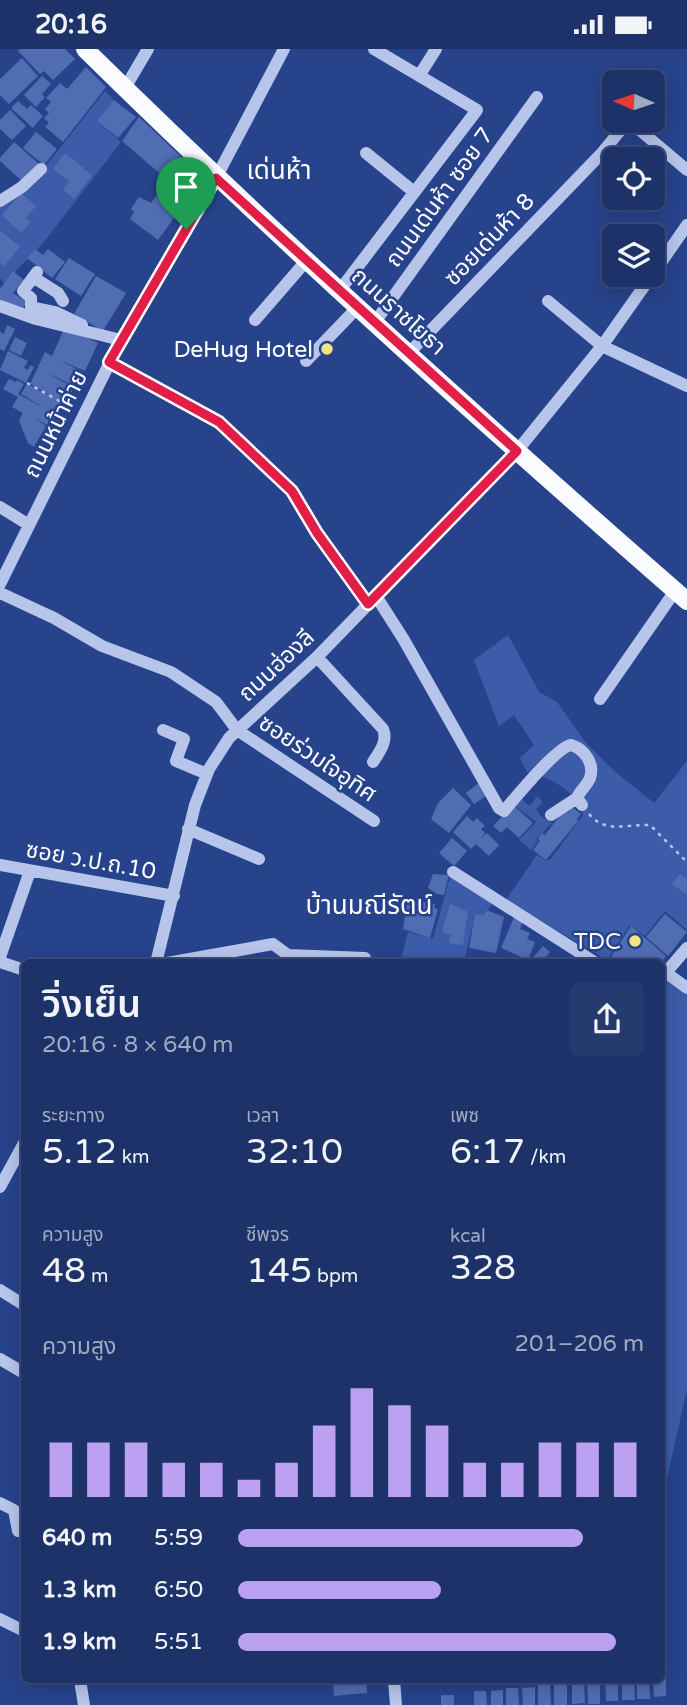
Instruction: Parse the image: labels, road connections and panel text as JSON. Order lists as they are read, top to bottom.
{
  "streets": {
    "main road": ["ถนนราชโยธา"],
    "street": [
      "ถนนเด่นห้า ซอย 7",
      "ซอยเด่นห้า 8",
      "ถนนหน้าค่าย",
      "ถนนฮ่องลี",
      "ซอยร่วมใจอุทิศ",
      "ซอย ว.ป.ถ.10"
    ]
  },
  "crossings": [
    ["ถนนเด่นห้า ซอย 7", "ถนนราชโยธา"],
    ["ซอยเด่นห้า 8", "ถนนราชโยธา"],
    ["ถนนราชโยธา", "ถนนหน้าค่าย"],
    ["ถนนราชโยธา", "ถนนฮ่องลี"],
    ["ถนนฮ่องลี", "ซอยร่วมใจอุทิศ"],
    ["ถนนฮ่องลี", "ซอย ว.ป.ถ.10"]
  ],
  "districts": ["เด่นห้า", "บ้านมณีรัตน์"],
  "places": ["DeHug Hotel", "TDC"],
  "north": "left",
  "page": {
    "status": "20:16",
    "heading": ["วิ่งเย็น", "20:16 · 8 × 640 m"],
    "stats": [
      ["ระยะทาง", "5.12 km"],
      ["เวลา", "32:10"],
      ["เพซ", "6:17 /km"],
      ["ความสูง", "48 m"],
      ["ชีพจร", "145 bpm"],
      ["kcal", "328"]
    ],
    "chart": ["ความสูง", "201–206 m"],
    "list": [
      {
        "name": "640 m",
        "note": "5:59"
      },
      {
        "name": "1.3 km",
        "note": "6:50"
      },
      {
        "name": "1.9 km",
        "note": "5:51"
      }
    ]
  }
}
